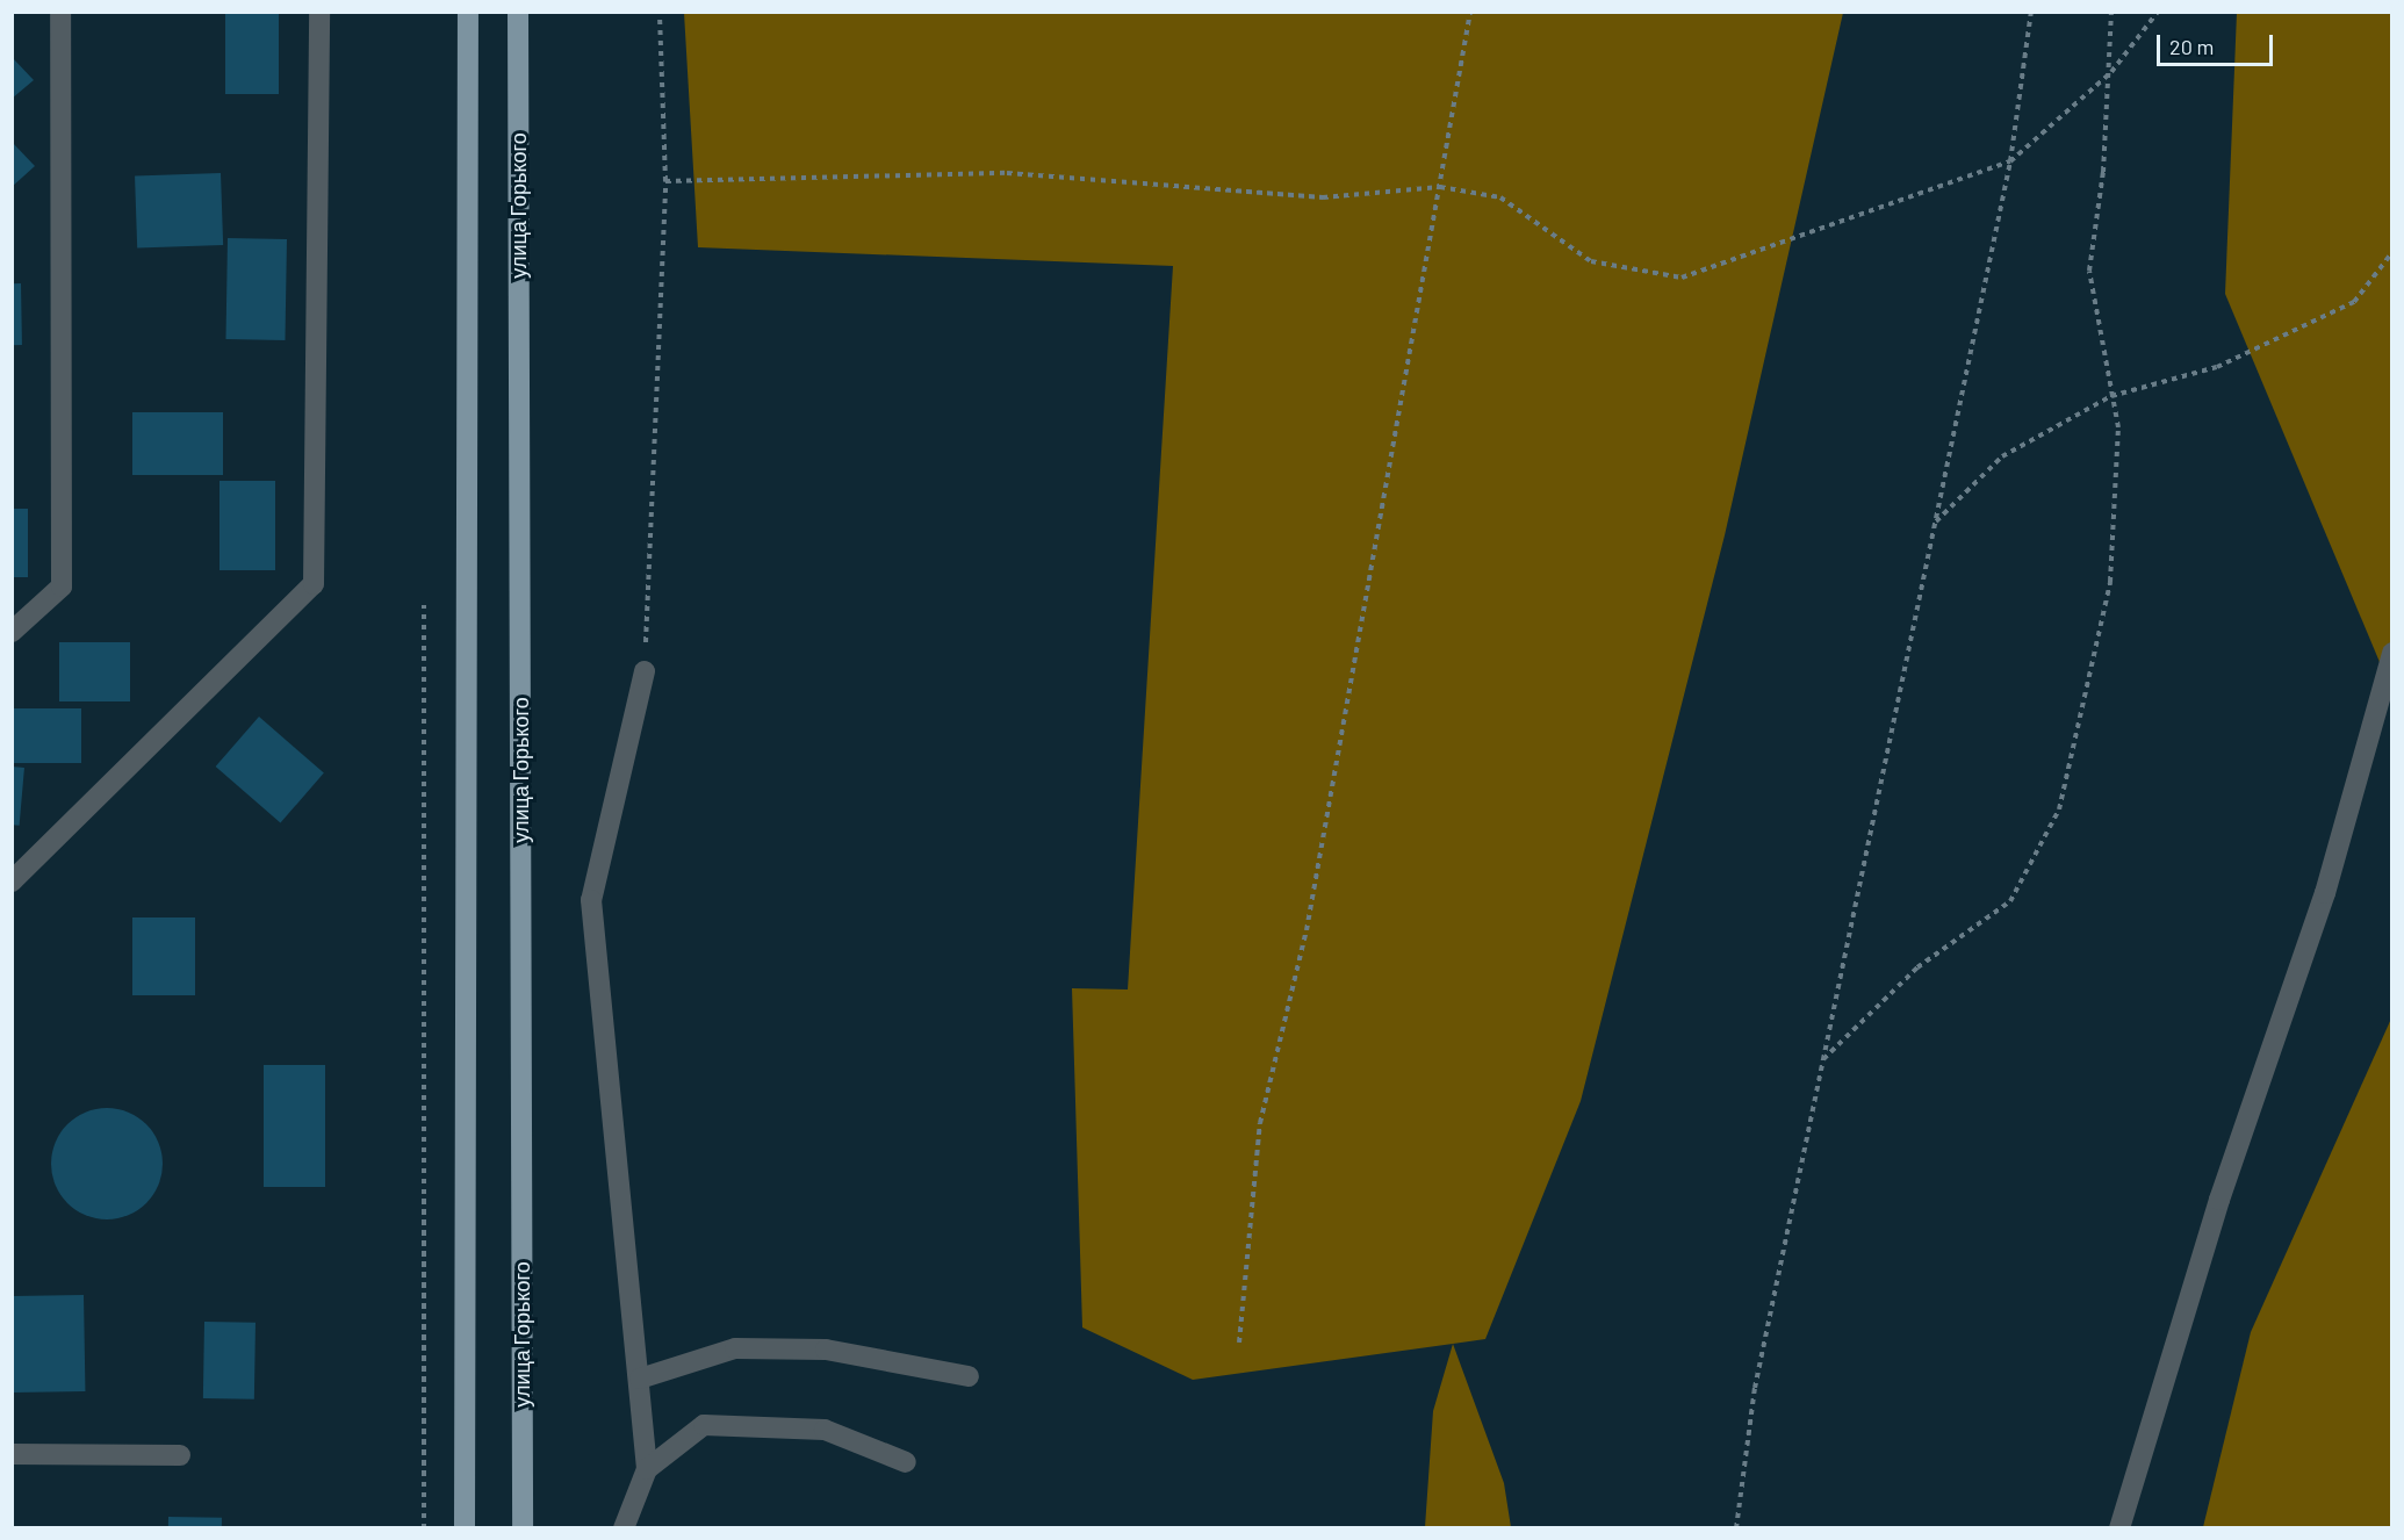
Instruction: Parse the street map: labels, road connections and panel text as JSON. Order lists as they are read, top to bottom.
{
  "streets": {
    "main road": ["улица Горького"]
  },
  "scale_bar": "20 m"
}
